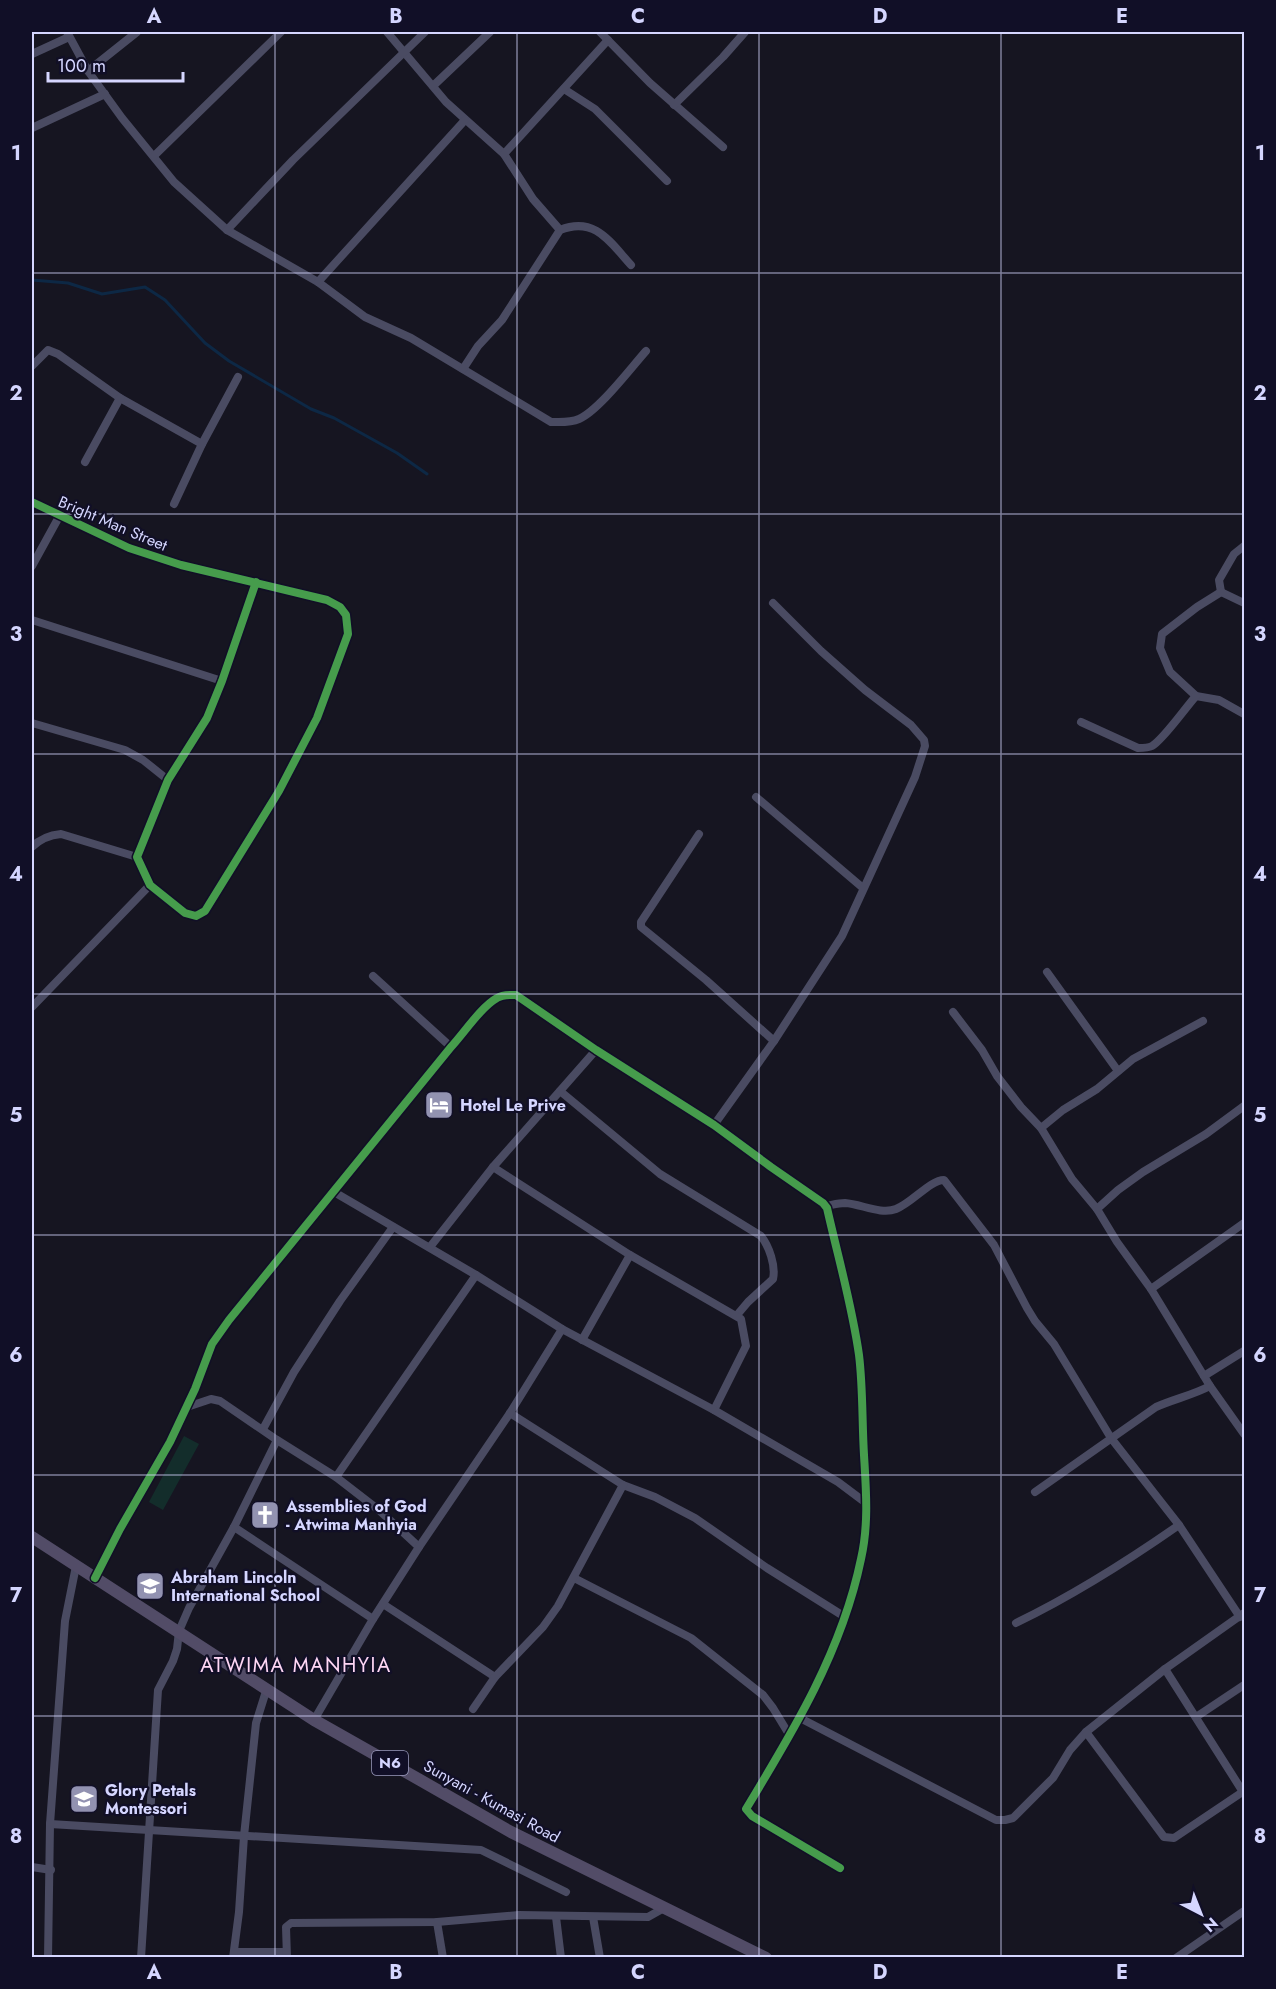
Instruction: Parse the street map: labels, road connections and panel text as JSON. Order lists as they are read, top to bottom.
{
  "streets": {
    "main road": ["N6", "Sunyani - Kumasi Road"],
    "street": ["Bright Man Street"]
  },
  "districts": ["ATWIMA MANHYIA"],
  "places": {
    "hotel": ["Hotel Le Prive"],
    "church": ["Assemblies of God - Atwima Manhyia"],
    "school or university": ["Abraham Lincoln International School", "Glory Petals Montessori"]
  },
  "scale_bar": "100 m",
  "north": "bottom right",
  "grid": {
    "columns": [
      "A",
      "B",
      "C",
      "D",
      "E"
    ],
    "rows": [
      "1",
      "2",
      "3",
      "4",
      "5",
      "6",
      "7",
      "8"
    ]
  }
}
